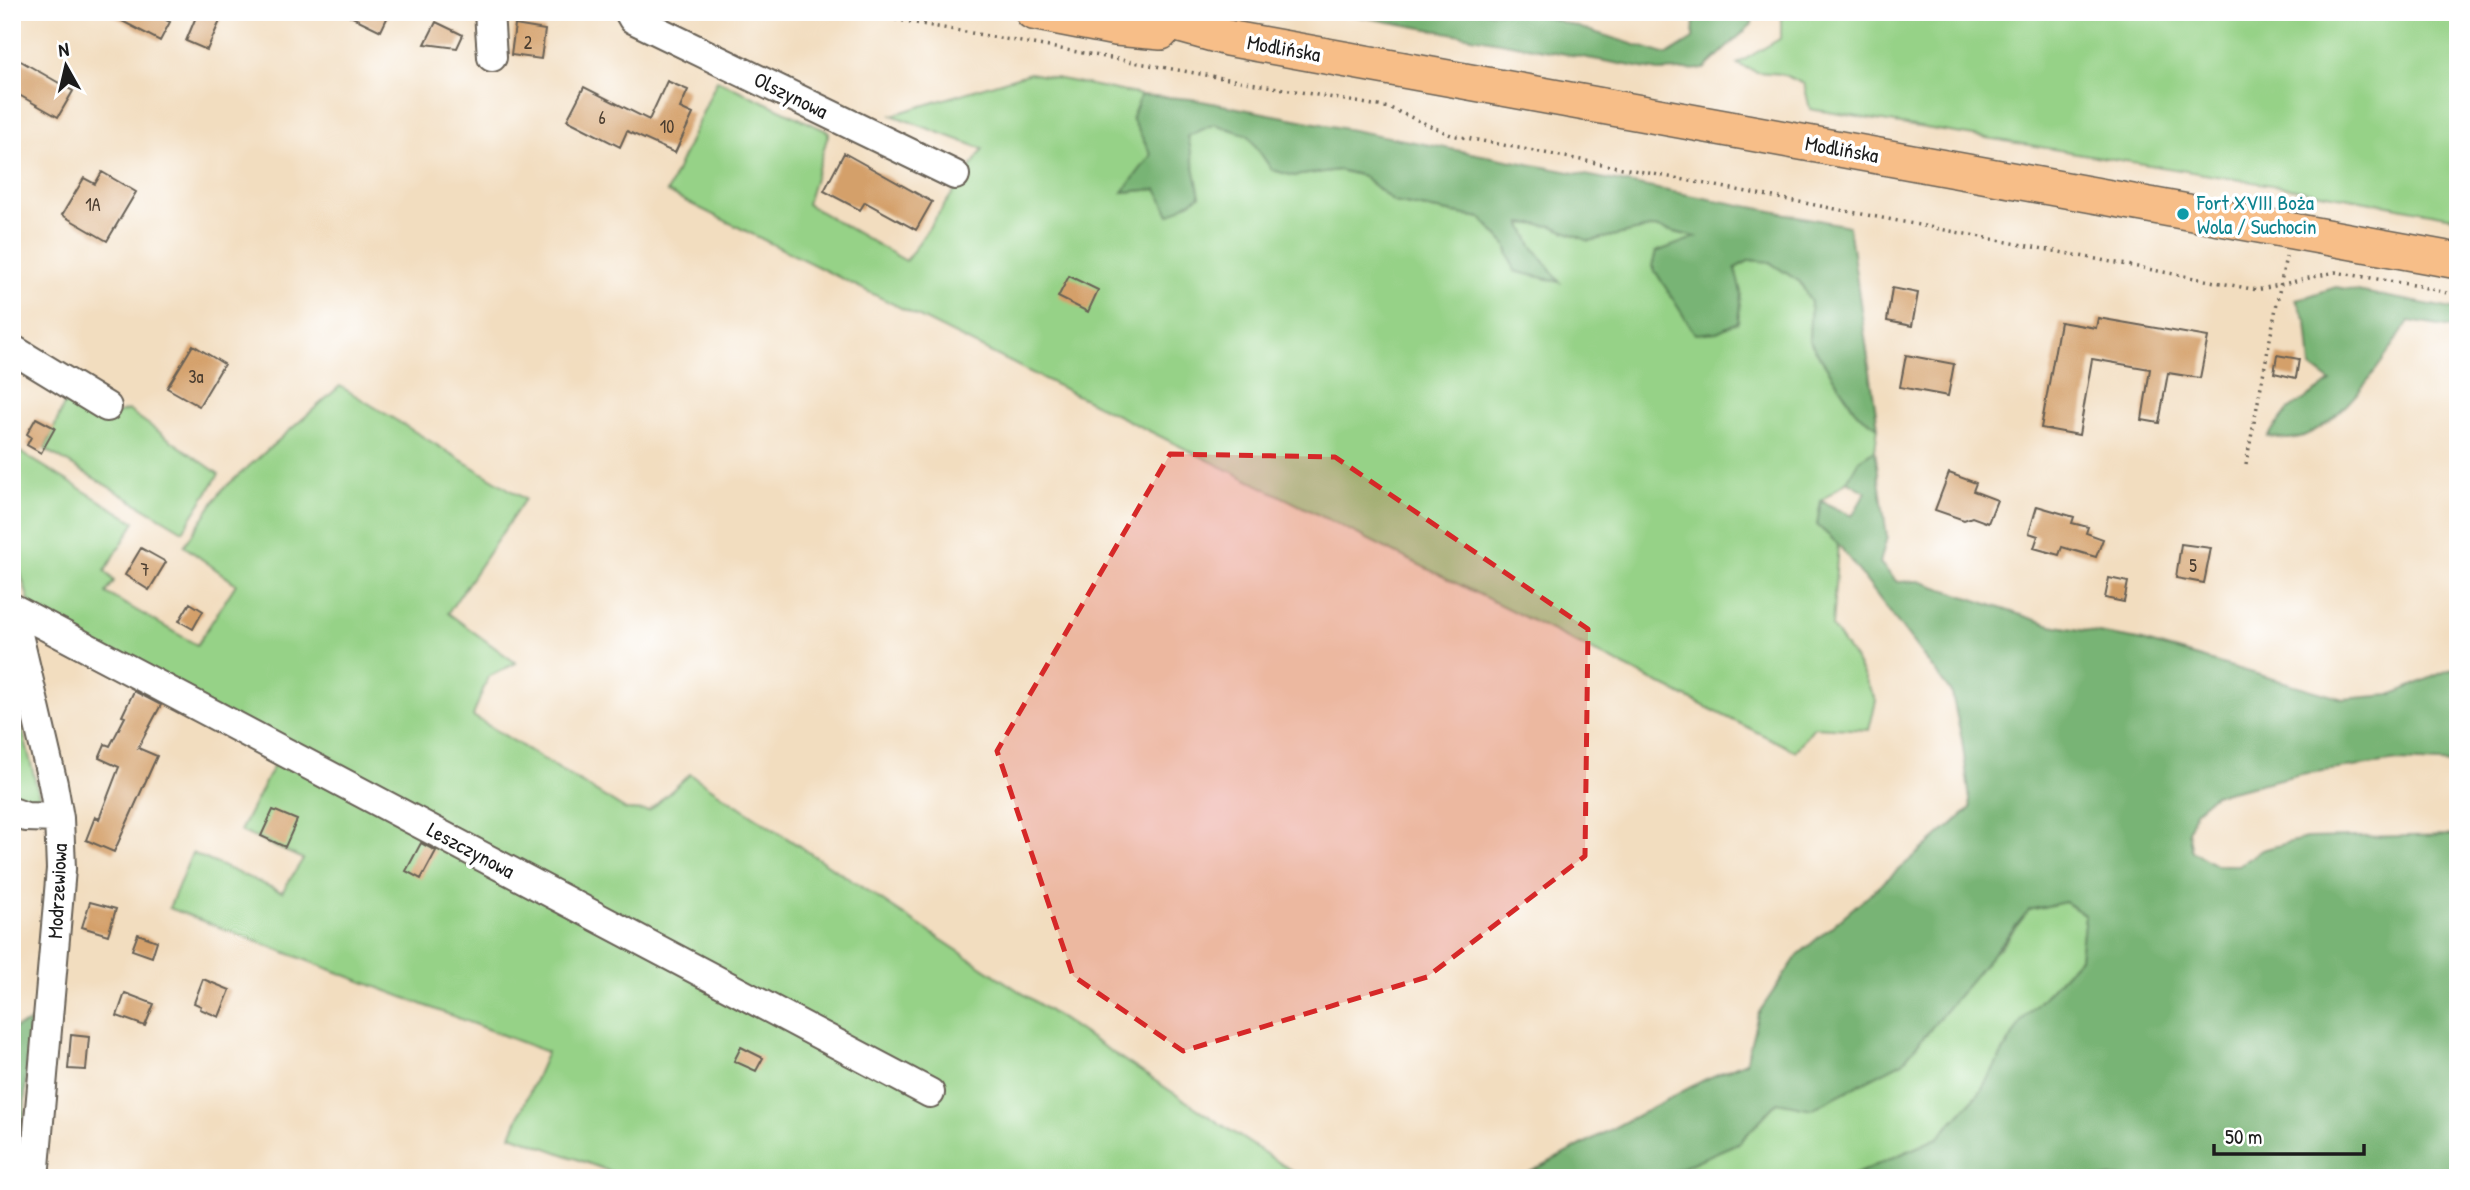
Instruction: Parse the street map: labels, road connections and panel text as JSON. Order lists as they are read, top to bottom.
{
  "streets": {
    "main road": ["Modlińska"],
    "street": ["Olszynowa", "Leszczynowa", "Modrzewiowa"]
  },
  "crossings": [
    ["Leszczynowa", "Modrzewiowa"]
  ],
  "places": ["Fort XVIII Boża Wola / Suchocin"],
  "house_numbers": [
    "2",
    "6",
    "10",
    "1A",
    "3a",
    "5",
    "7"
  ],
  "scale_bar": "50 m",
  "north": "top"
}
